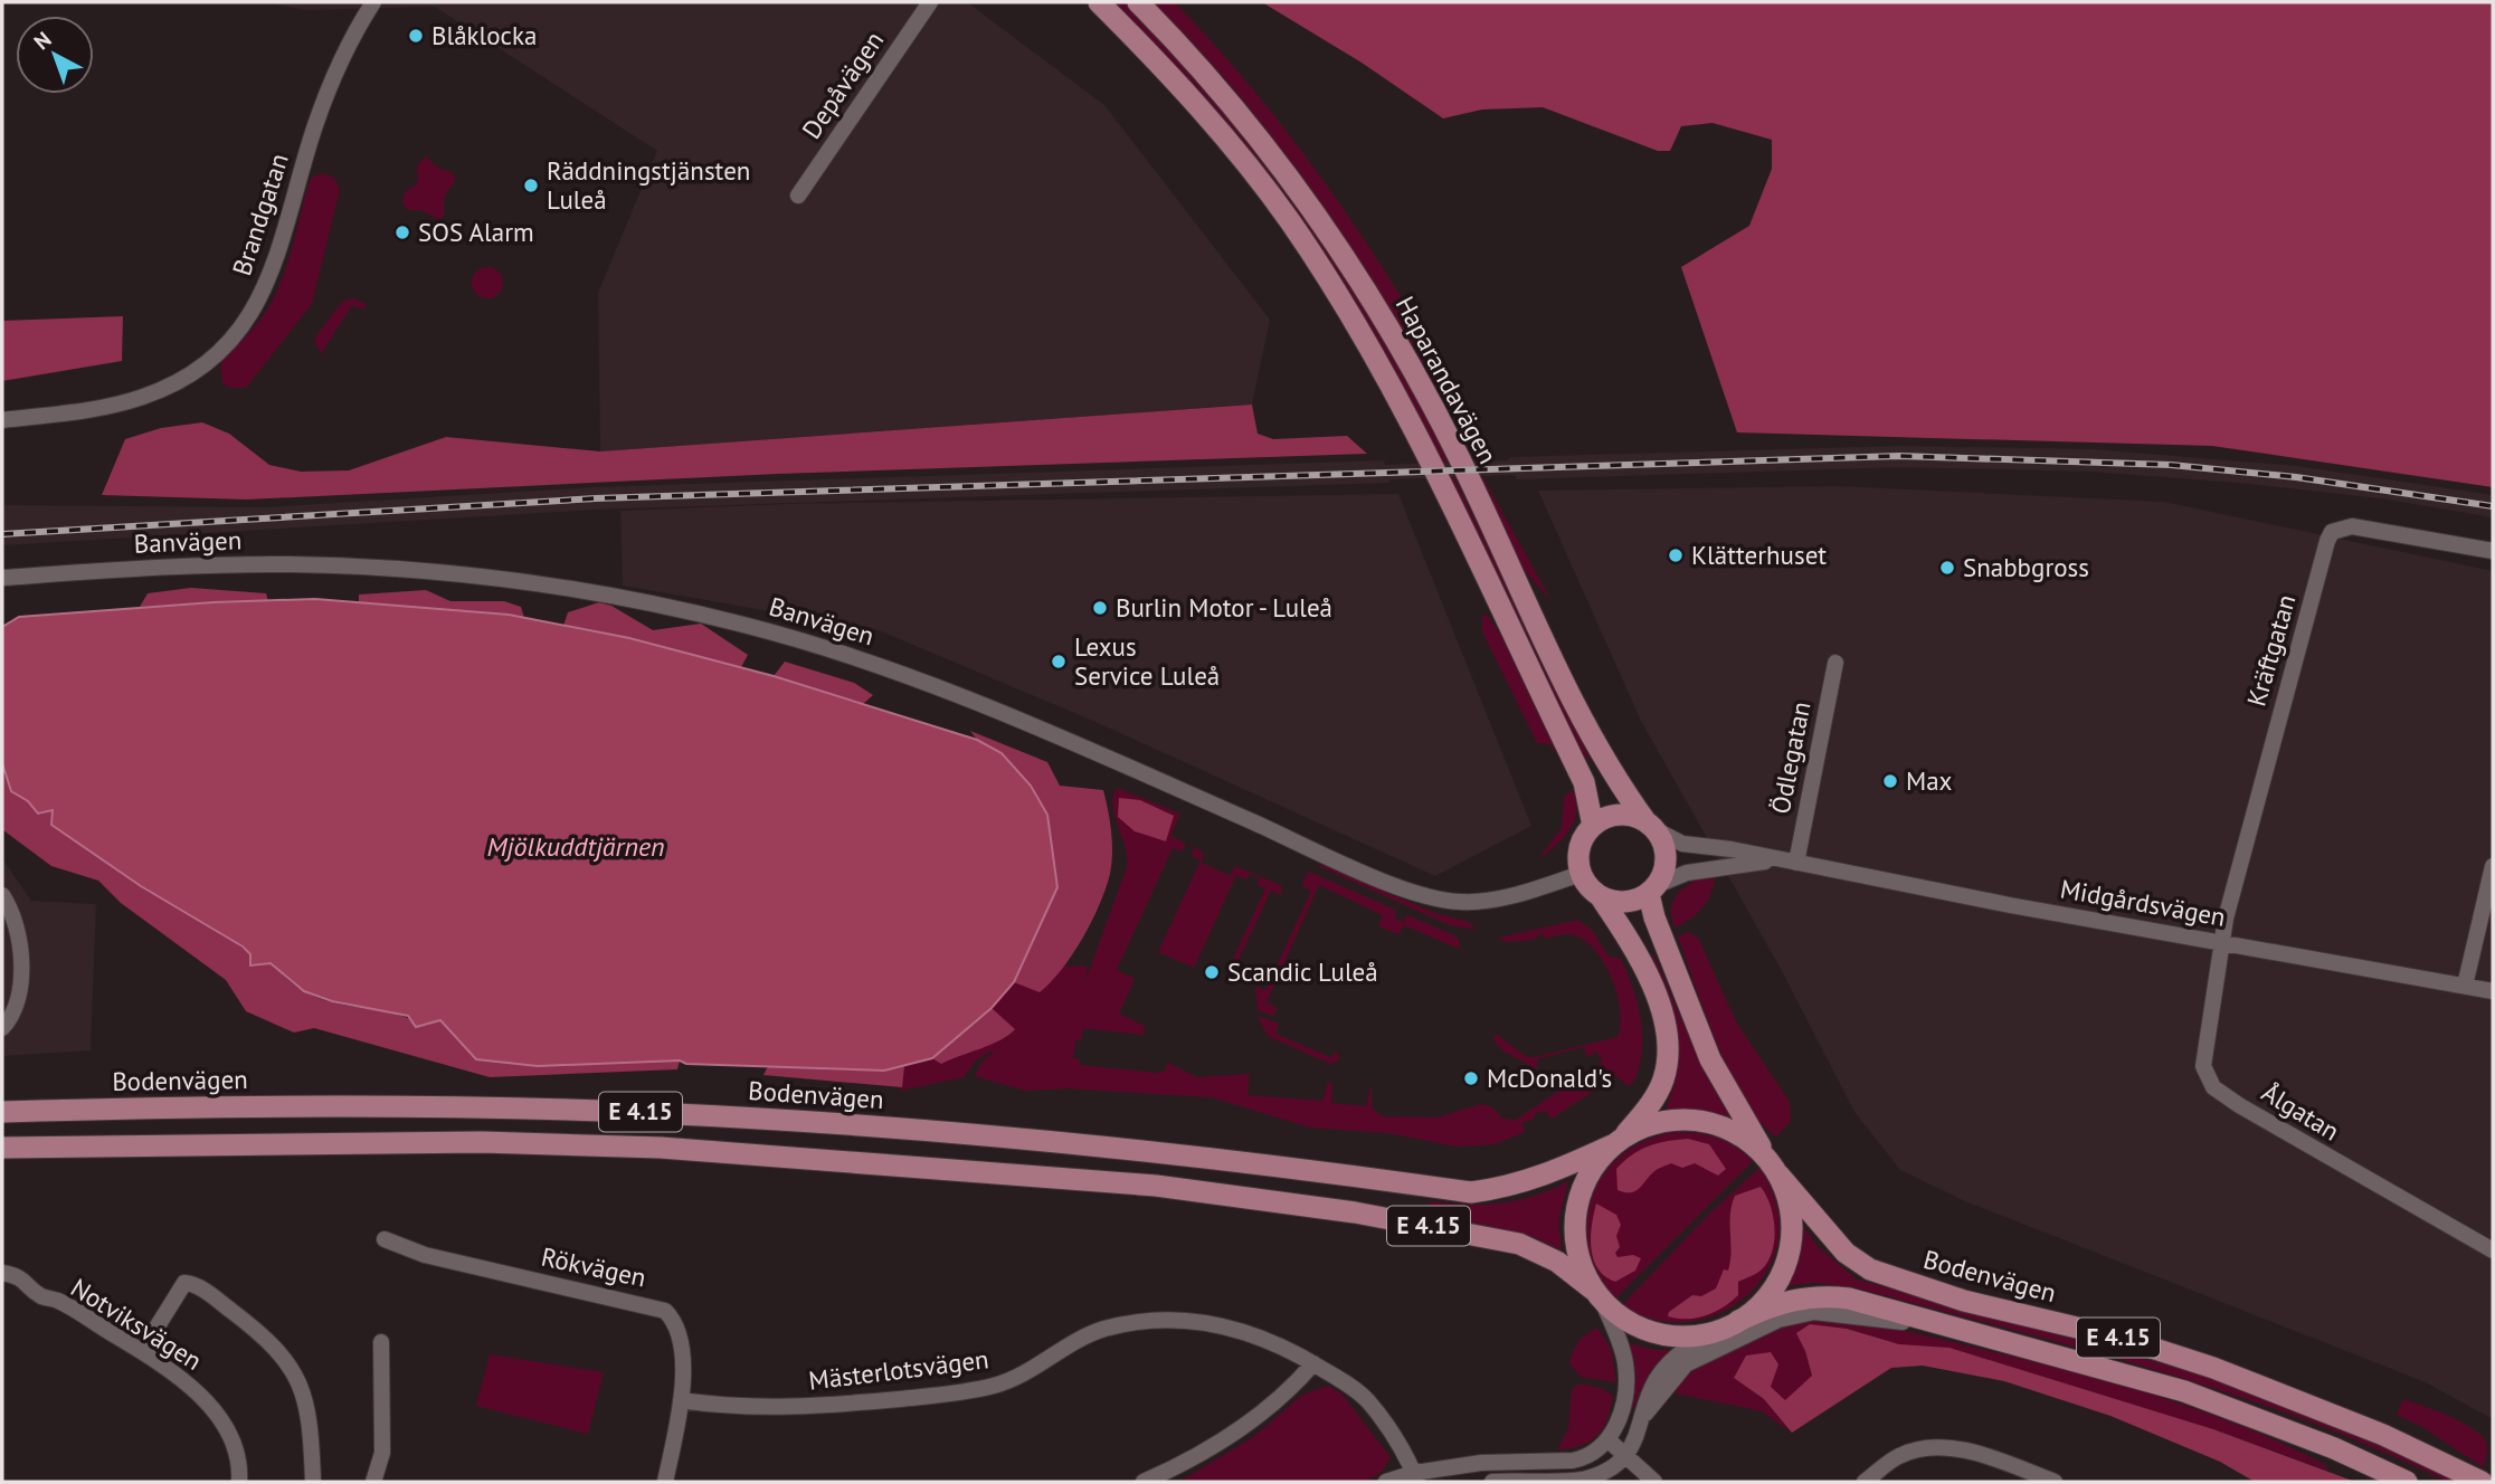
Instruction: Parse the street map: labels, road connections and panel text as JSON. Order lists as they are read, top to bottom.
{
  "streets": {
    "main road": ["Haparandavägen", "Bodenvägen", "E 4.15"],
    "street": [
      "Depåvägen",
      "Brandgatan",
      "Banvägen",
      "Kräftgatan",
      "Ödlegatan",
      "Midgårdsvägen",
      "Ålgatan",
      "Rökvägen",
      "Notviksvägen",
      "Mästerlotsvägen"
    ]
  },
  "crossings": [
    ["Haparandavägen", "Banvägen"],
    ["Haparandavägen", "Midgårdsvägen"],
    ["Banvägen", "Midgårdsvägen"],
    ["Kräftgatan", "Midgårdsvägen"],
    ["Kräftgatan", "Ålgatan"],
    ["Ödlegatan", "Midgårdsvägen"],
    ["Midgårdsvägen", "Ålgatan"],
    ["Bodenvägen", "E 4.15"],
    ["Rökvägen", "Mästerlotsvägen"]
  ],
  "water": ["Mjölkuddtjärnen"],
  "places": [
    "Blåklocka",
    "Räddningstjänsten Luleå",
    "SOS Alarm",
    "Klätterhuset",
    "Snabbgross",
    "Burlin Motor - Luleå",
    "Lexus Service Luleå",
    "Max",
    "Scandic Luleå",
    "McDonald's"
  ],
  "north": "top left"
}
